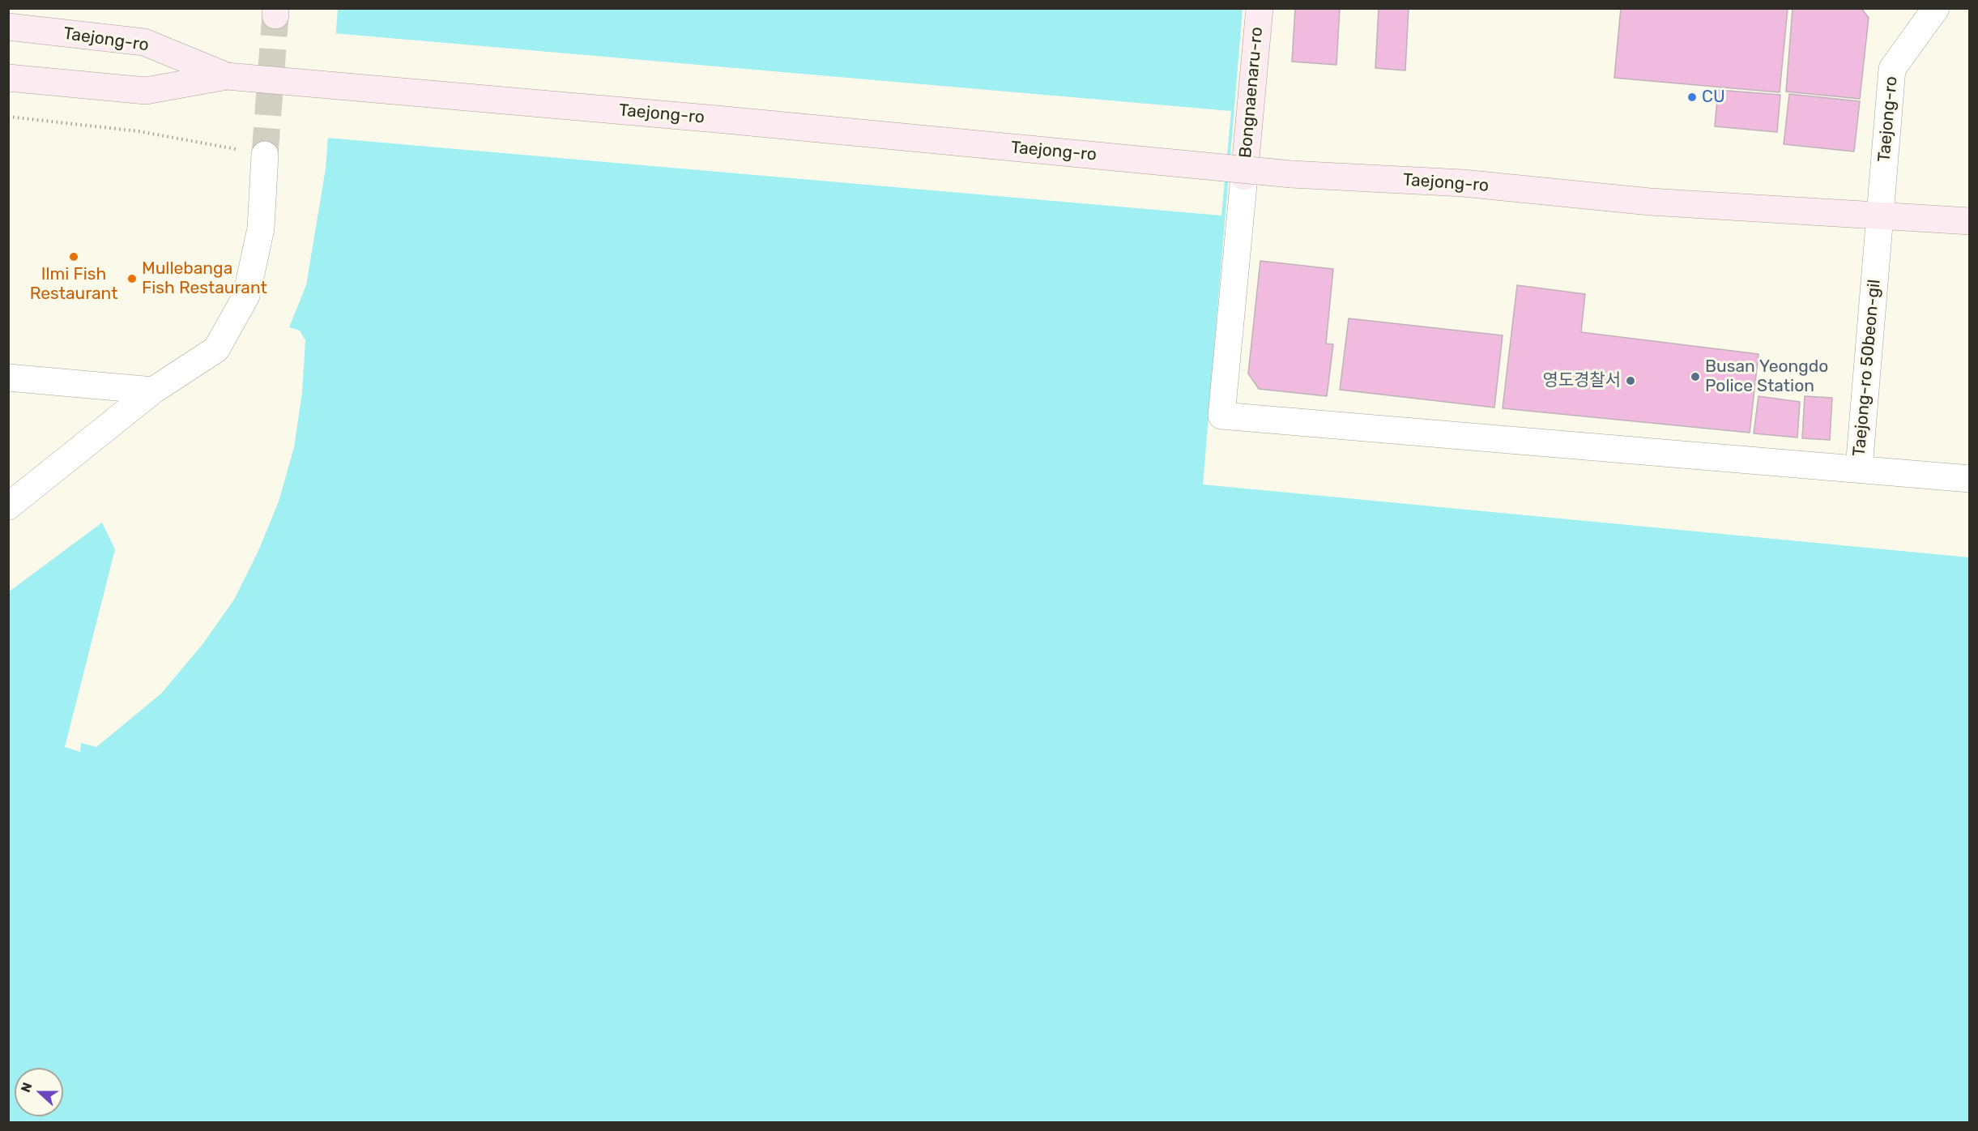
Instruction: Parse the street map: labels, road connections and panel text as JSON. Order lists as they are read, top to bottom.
{
  "streets": {
    "main road": ["Taejong-ro", "Bongnaenaru-ro"],
    "street": ["Taejong-ro 50beon-gil"]
  },
  "crossings": [
    ["Taejong-ro", "Taejong-ro 50beon-gil"]
  ],
  "places": [
    "CU",
    "Ilmi Fish Restaurant",
    "Mullebanga Fish Restaurant",
    "Busan Yeongdo Police Station",
    "영도경찰서"
  ],
  "north": "left"
}
